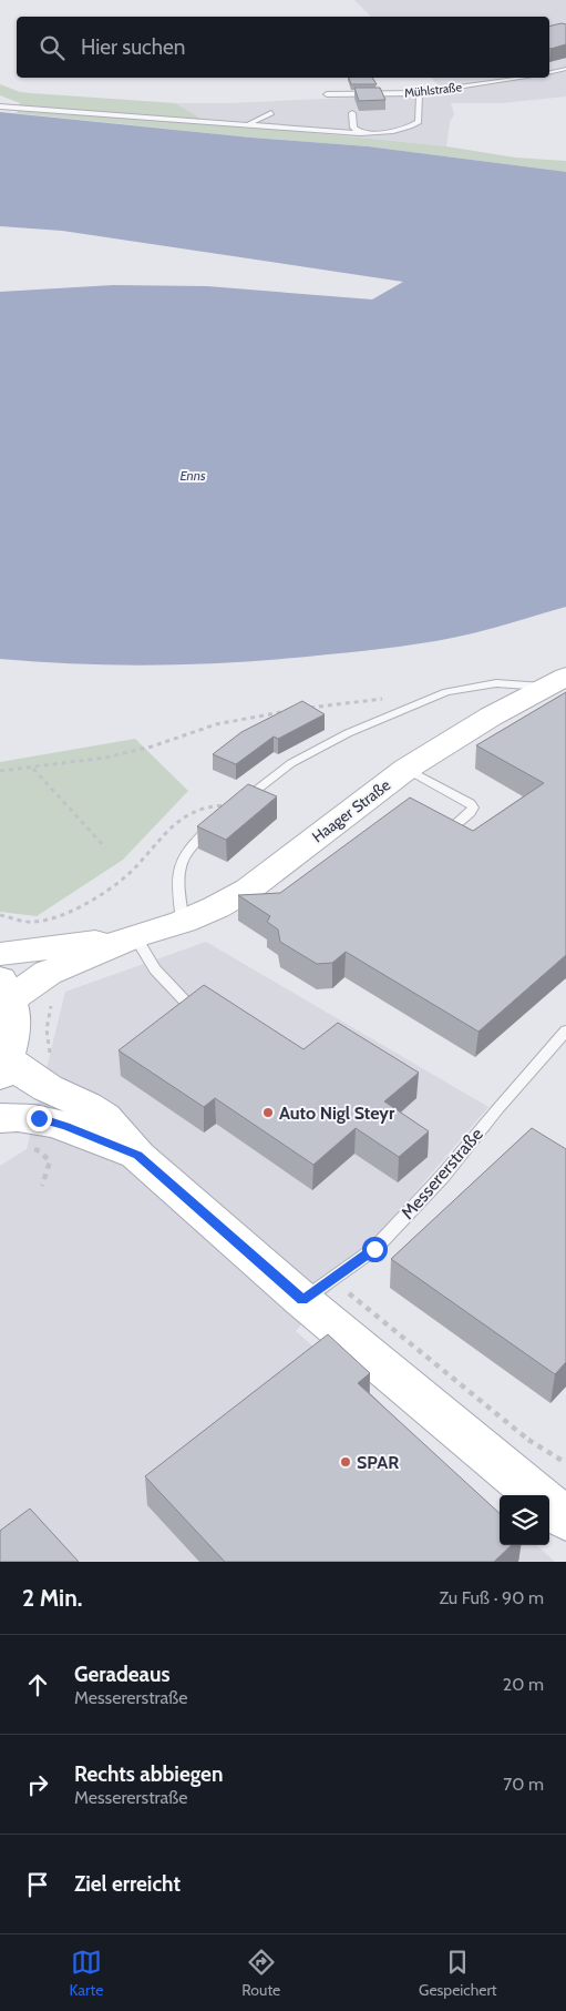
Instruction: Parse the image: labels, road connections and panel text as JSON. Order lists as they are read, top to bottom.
{
  "streets": {
    "street": ["Haager Straße"],
    "lane": ["Mühlstraße", "Messererstraße"]
  },
  "water": ["Enns"],
  "places": ["Auto Nigl Steyr", "SPAR"],
  "page": {
    "search": "Hier suchen",
    "heading": ["2 Min.", "Zu Fuß · 90 m"],
    "list": [
      ["Geradeaus", "Messererstraße", "20 m"],
      ["Rechts abbiegen", "Messererstraße", "70 m"],
      "Ziel erreicht"
    ],
    "nav": ["Karte", "Route", "Gespeichert"]
  }
}
